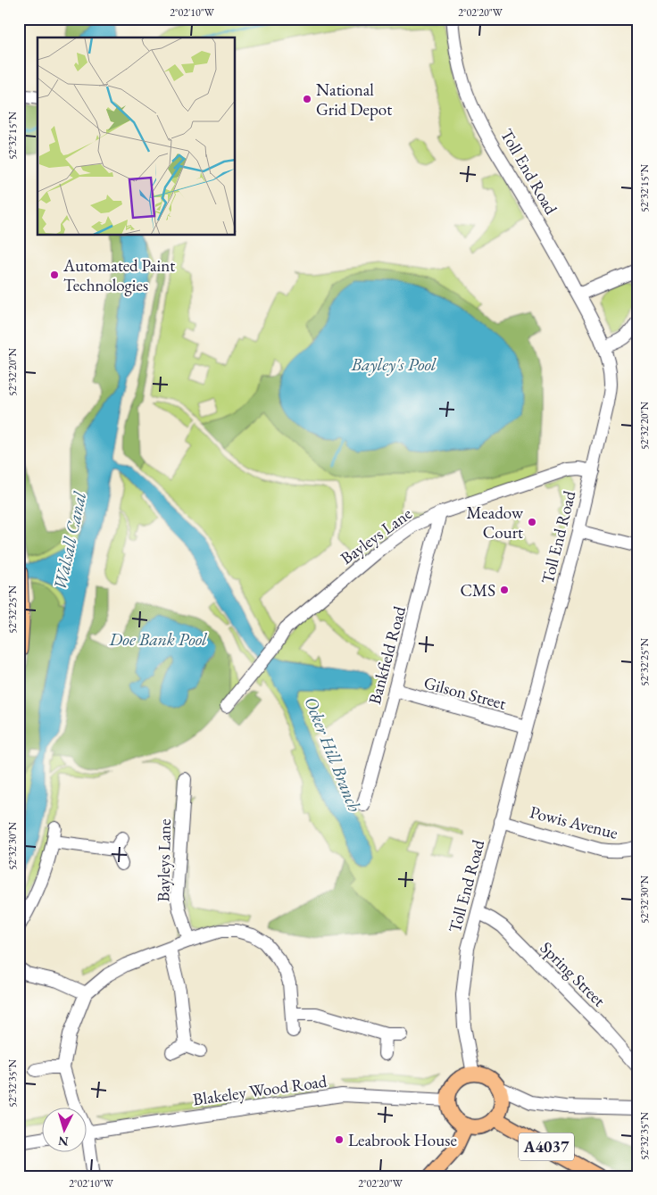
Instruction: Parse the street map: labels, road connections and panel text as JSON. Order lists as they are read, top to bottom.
{
  "streets": {
    "main road": ["A4037"],
    "street": [
      "Toll End Road",
      "Bayleys Lane",
      "Bankfield Road",
      "Gilson Street",
      "Powis Avenue",
      "Spring Street",
      "Blakeley Wood Road"
    ]
  },
  "crossings": [
    ["Toll End Road", "Bayleys Lane"],
    ["Toll End Road", "Gilson Street"],
    ["Toll End Road", "Powis Avenue"],
    ["Toll End Road", "Spring Street"],
    ["Toll End Road", "Blakeley Wood Road"],
    ["Toll End Road", "A4037"],
    ["Bayleys Lane", "Bankfield Road"],
    ["Bankfield Road", "Gilson Street"],
    ["Blakeley Wood Road", "A4037"]
  ],
  "water": [
    "Bayley's Pool",
    "Walsall Canal",
    "Doe Bank Pool",
    "Ocker Hill Branch"
  ],
  "places": [
    "National Grid Depot",
    "Automated Paint Technologies",
    "Meadow Court",
    "CMS",
    "Leabrook House"
  ],
  "north": "bottom",
  "coordinates": [
    "2°02'10\"W",
    "2°02'20\"W",
    "52°32'15\"N",
    "52°32'20\"N",
    "52°32'25\"N",
    "52°32'30\"N",
    "52°32'35\"N"
  ]
}
